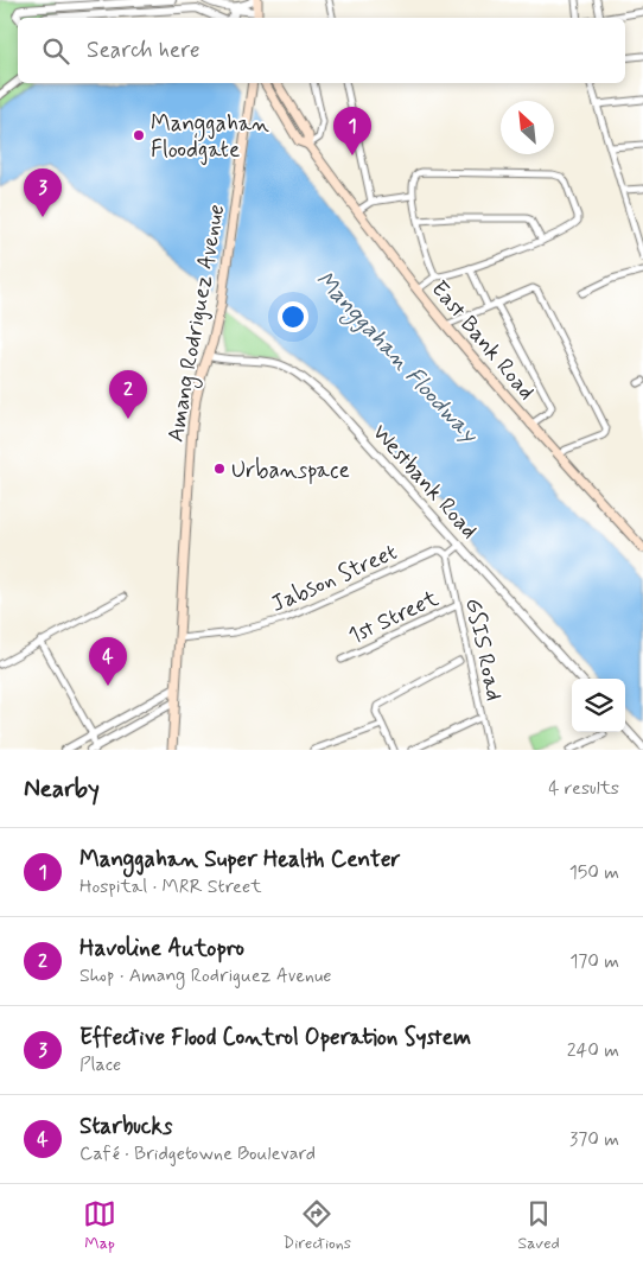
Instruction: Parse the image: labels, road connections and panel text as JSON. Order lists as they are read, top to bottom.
{
  "streets": {
    "main road": ["Amang Rodriguez Avenue", "East Bank Road"],
    "street": [
      "Westbank Road",
      "Jabson Street",
      "1st Street",
      "GSIS Road"
    ]
  },
  "crossings": [
    ["Amang Rodriguez Avenue", "Westbank Road"],
    ["Amang Rodriguez Avenue", "Jabson Street"],
    ["Jabson Street", "GSIS Road"],
    ["1st Street", "GSIS Road"]
  ],
  "water": ["Manggahan Floodway"],
  "places": ["Manggahan Floodgate", "Urbanspace"],
  "north": "top left",
  "page": {
    "search": "Search here",
    "pins": [
      "1",
      "3",
      "2",
      "4"
    ],
    "heading": ["Nearby", "4 results"],
    "list": [
      {
        "mark": "1",
        "name": "Manggahan Super Health Center",
        "note": "Hospital · MRR Street",
        "value": "150 m"
      },
      {
        "mark": "2",
        "name": "Havoline Autopro",
        "note": "Shop · Amang Rodriguez Avenue",
        "value": "170 m"
      },
      {
        "mark": "3",
        "name": "Effective Flood Control Operation System",
        "note": "Place",
        "value": "240 m"
      },
      {
        "mark": "4",
        "name": "Starbucks",
        "note": "Café · Bridgetowne Boulevard",
        "value": "370 m"
      }
    ],
    "nav": ["Map", "Directions", "Saved"]
  }
}
